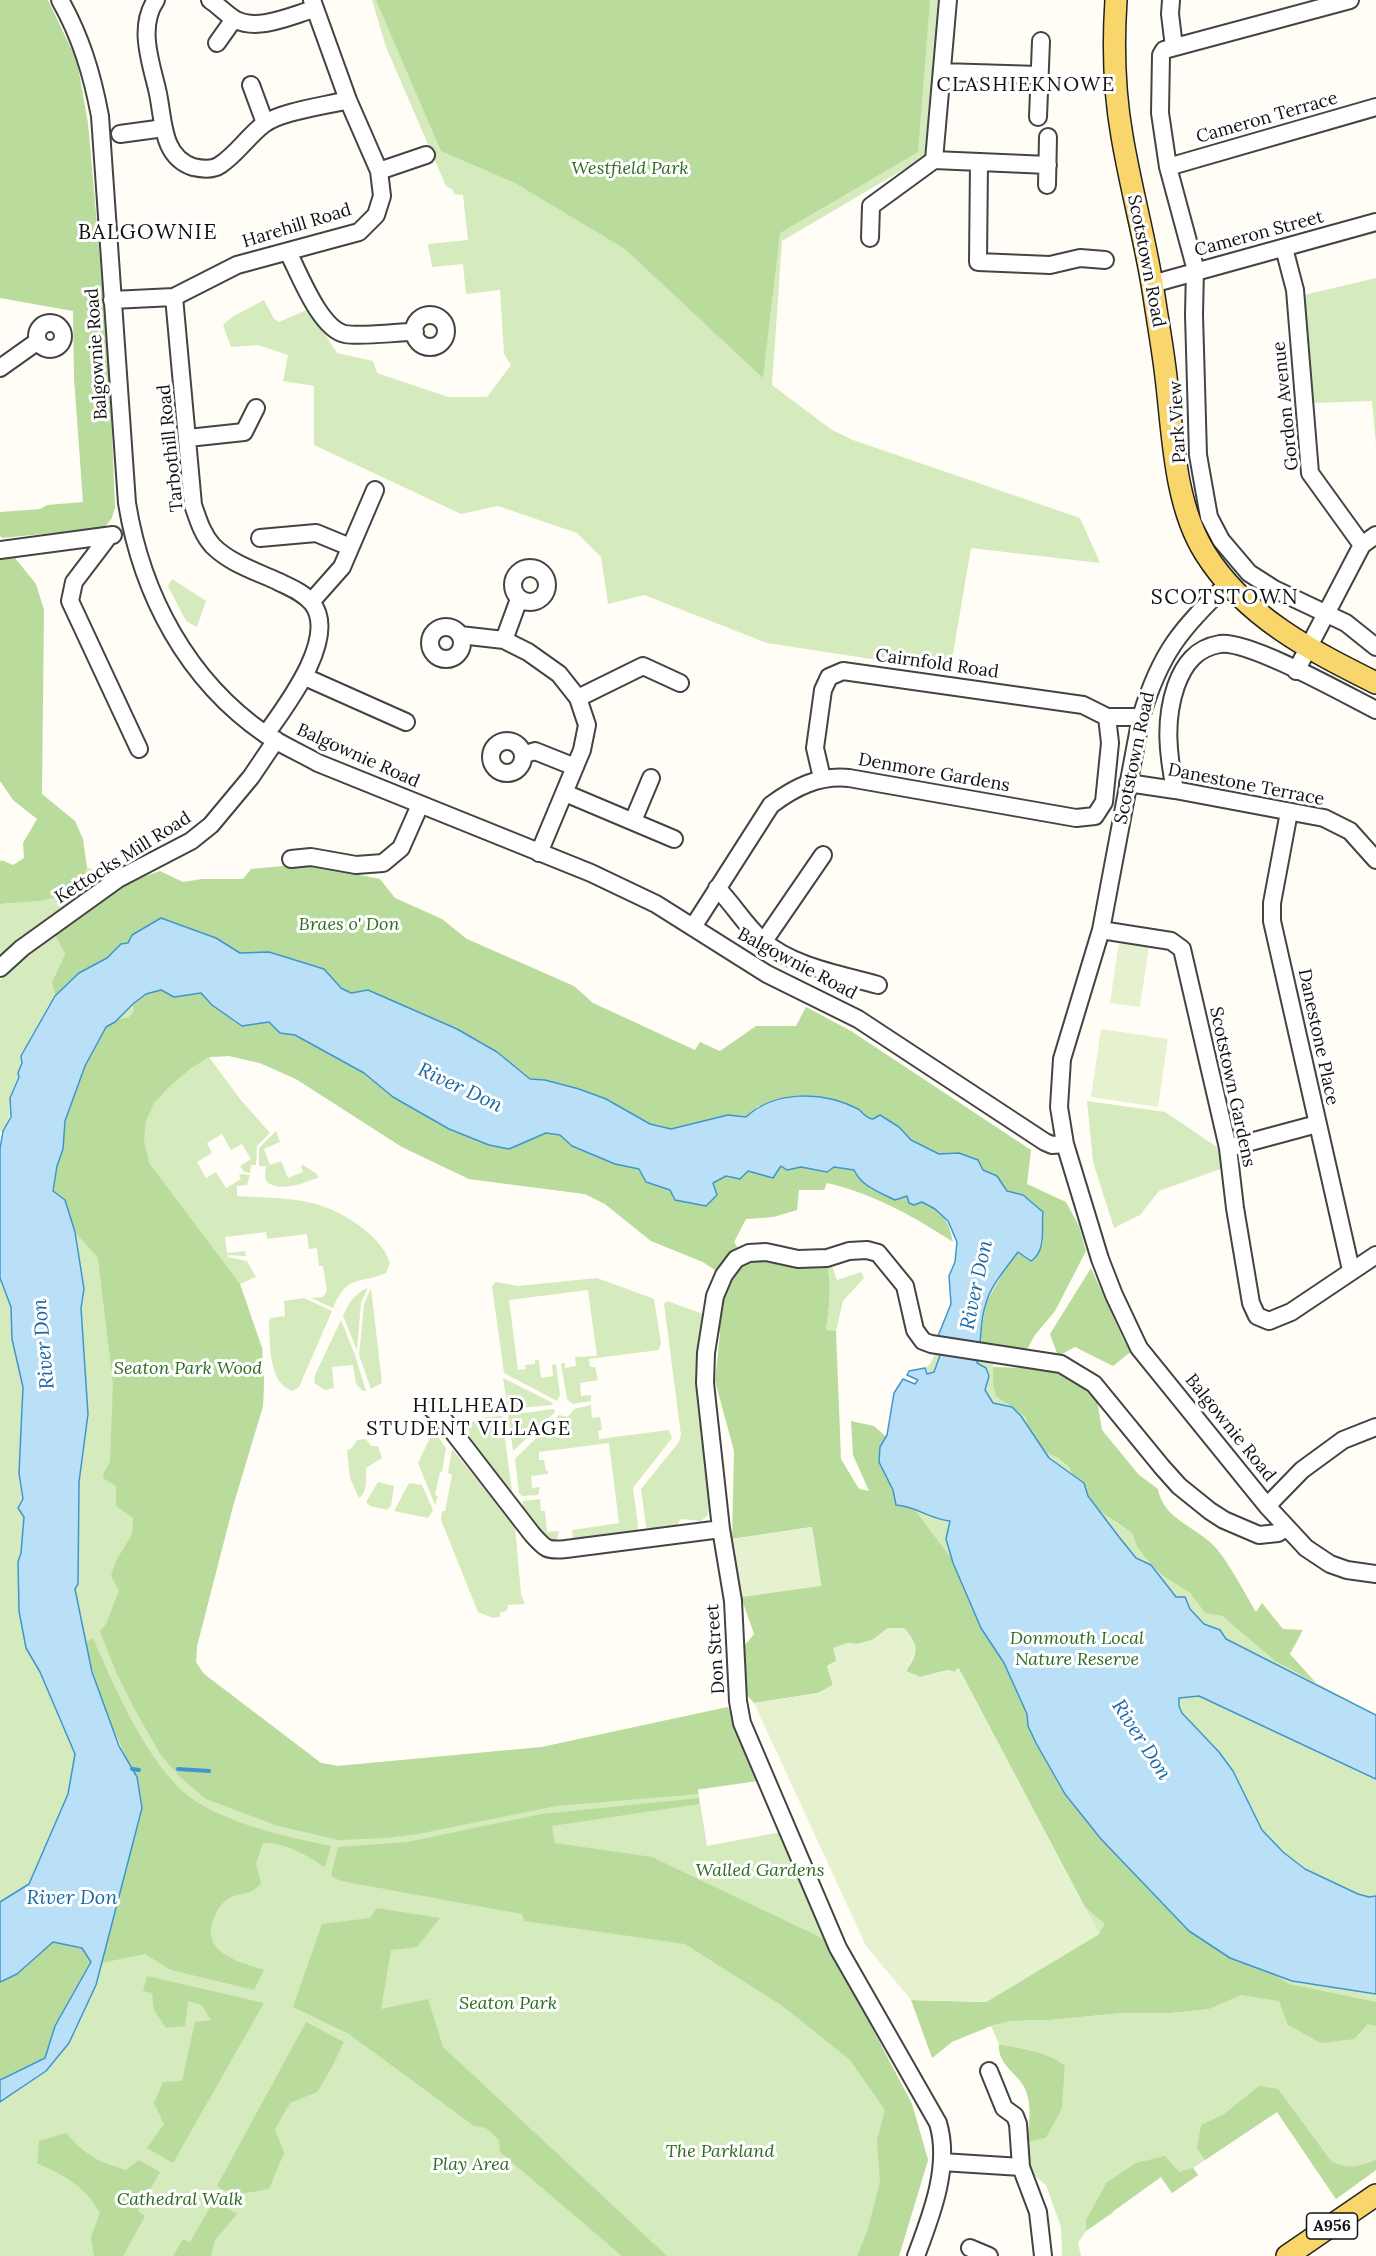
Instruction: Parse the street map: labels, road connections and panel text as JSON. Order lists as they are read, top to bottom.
{
  "streets": {
    "main road": ["Scotstown Road", "A956"],
    "street": [
      "Cameron Terrace",
      "Harehill Road",
      "Cameron Street",
      "Balgownie Road",
      "Gordon Avenue",
      "Park View",
      "Tarbothill Road",
      "Cairnfold Road",
      "Denmore Gardens",
      "Danestone Terrace",
      "Kettocks Mill Road",
      "Danestone Place",
      "Scotstown Gardens",
      "Don Street"
    ]
  },
  "crossings": [
    ["Cameron Terrace", "Park View"],
    ["Harehill Road", "Balgownie Road"],
    ["Harehill Road", "Tarbothill Road"],
    ["Cameron Street", "Scotstown Road"],
    ["Cameron Street", "Gordon Avenue"],
    ["Cameron Street", "Park View"],
    ["Scotstown Road", "Balgownie Road"],
    ["Scotstown Road", "Cairnfold Road"],
    ["Scotstown Road", "Danestone Terrace"],
    ["Scotstown Road", "Scotstown Gardens"],
    ["Balgownie Road", "Denmore Gardens"],
    ["Balgownie Road", "Kettocks Mill Road"],
    ["Balgownie Road", "Don Street"],
    ["Cairnfold Road", "Denmore Gardens"],
    ["Danestone Terrace", "Danestone Place"],
    ["Danestone Place", "Scotstown Gardens"]
  ],
  "districts": [
    "CLASHIEKNOWE",
    "BALGOWNIE",
    "SCOTSTOWN",
    "HILLHEAD STUDENT VILLAGE"
  ],
  "water": ["River Don"],
  "parks": [
    "Westfield Park",
    "Braes o' Don",
    "Seaton Park Wood",
    "Donmouth Local Nature Reserve",
    "Walled Gardens",
    "Seaton Park",
    "The Parkland",
    "Play Area",
    "Cathedral Walk"
  ]
}
